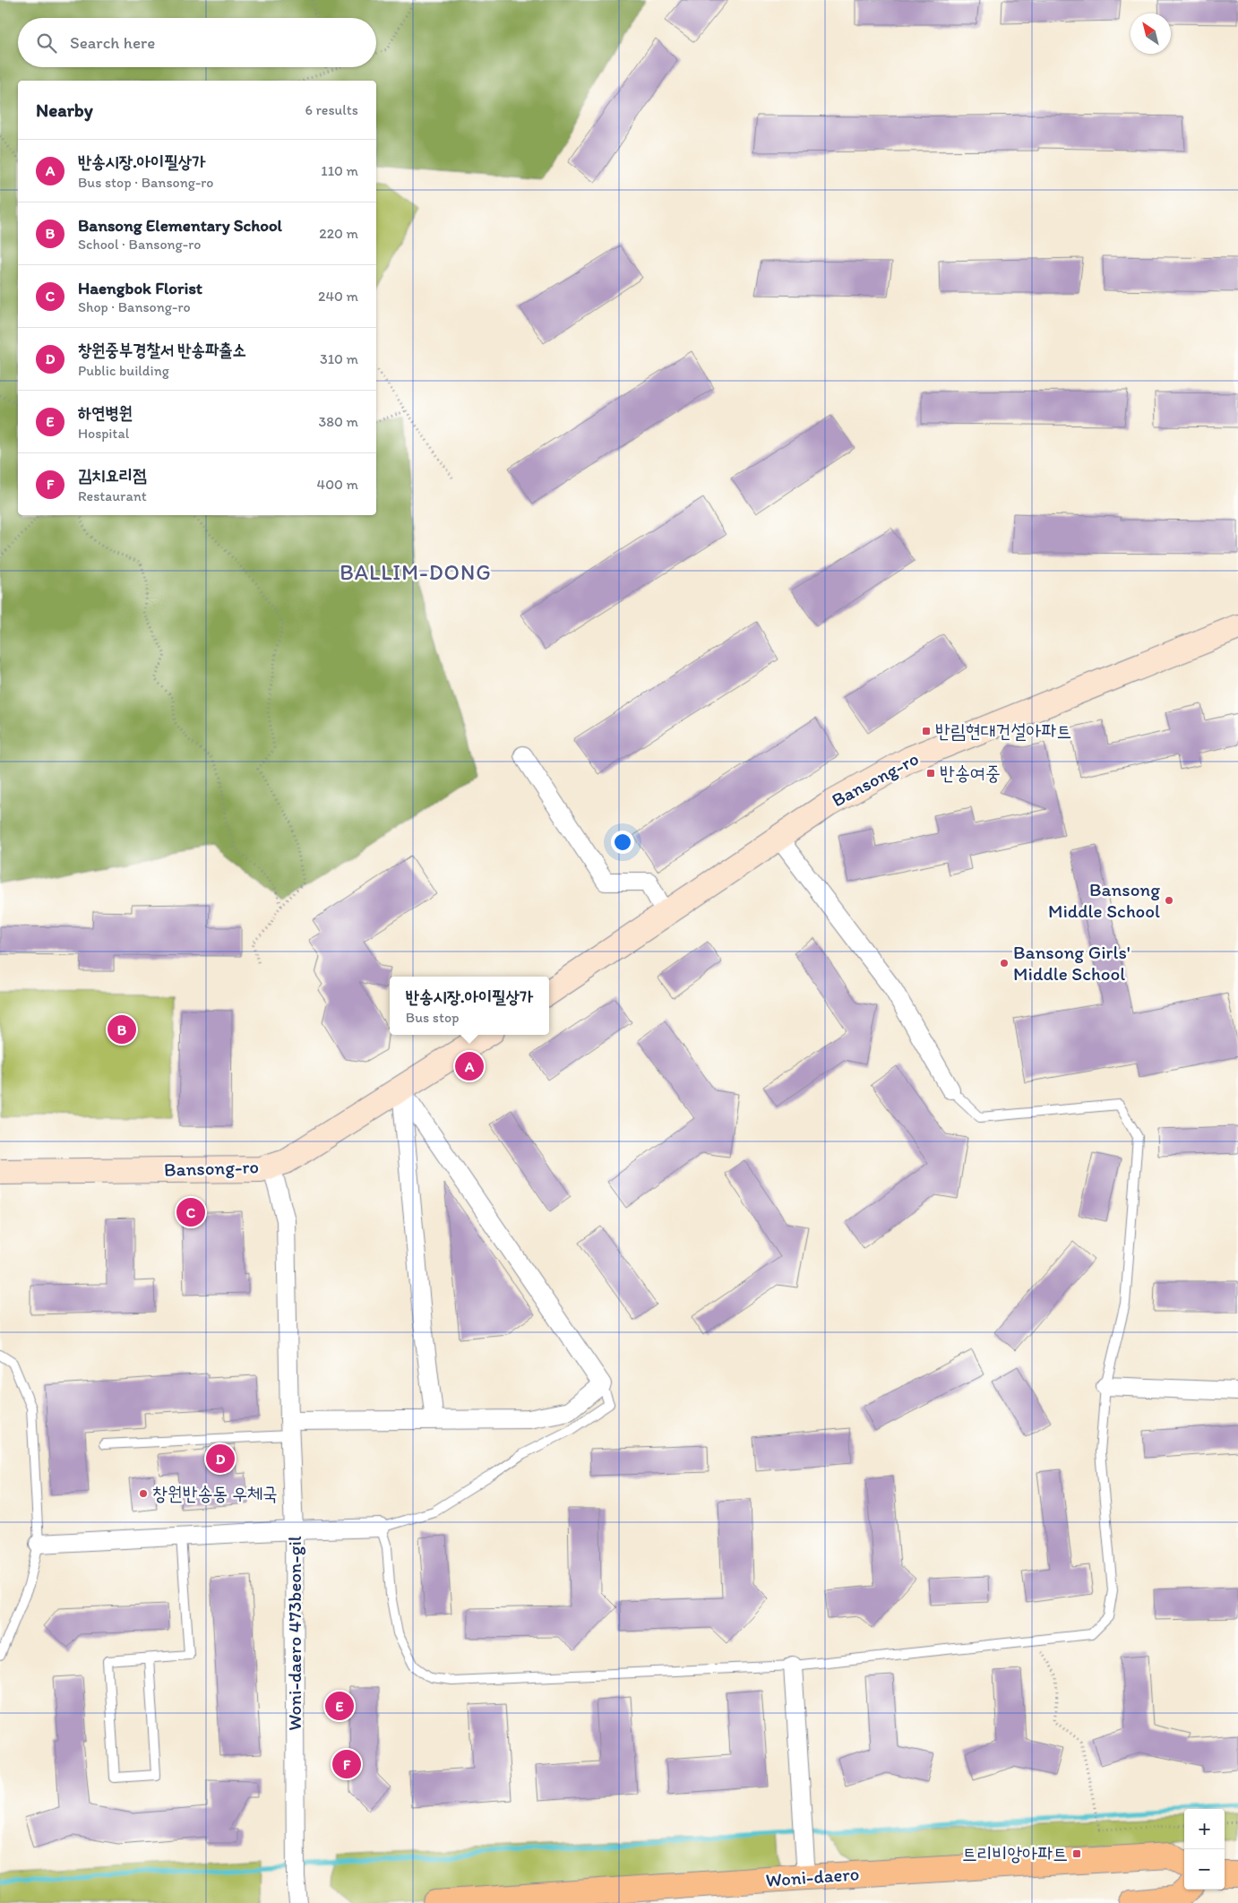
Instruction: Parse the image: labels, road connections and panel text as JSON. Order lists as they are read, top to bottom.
{
  "streets": {
    "main road": ["Woni-daero"],
    "street": ["Bansong-ro", "Woni-daero 473beon-gil"]
  },
  "crossings": [
    ["Bansong-ro", "Woni-daero 473beon-gil"]
  ],
  "districts": ["BALLIM-DONG"],
  "places": {
    "transit": ["반림현대건설아파트", "반송여중", "트리비앙아파트"],
    "other": ["Bansong Middle School", "Bansong Girls' Middle School", "창원반송동 우체국"]
  },
  "north": "top left",
  "page": {
    "search": "Search here",
    "heading": ["Nearby", "6 results"],
    "list": [
      {
        "mark": "A",
        "name": "반송시장.아이필상가",
        "note": "Bus stop · Bansong-ro",
        "value": "110 m"
      },
      {
        "mark": "B",
        "name": "Bansong Elementary School",
        "note": "School · Bansong-ro",
        "value": "220 m"
      },
      {
        "mark": "C",
        "name": "Haengbok Florist",
        "note": "Shop · Bansong-ro",
        "value": "240 m"
      },
      {
        "mark": "D",
        "name": "창원중부경찰서 반송파출소",
        "note": "Public building",
        "value": "310 m"
      },
      {
        "mark": "E",
        "name": "하연병원",
        "note": "Hospital",
        "value": "380 m"
      },
      {
        "mark": "F",
        "name": "김치요리점",
        "note": "Restaurant",
        "value": "400 m"
      }
    ],
    "popup": ["반송시장.아이필상가", "Bus stop"],
    "pins": [
      "B",
      "A",
      "C",
      "D",
      "E",
      "F"
    ],
    "map_buttons": ["+", "−"]
  }
}
